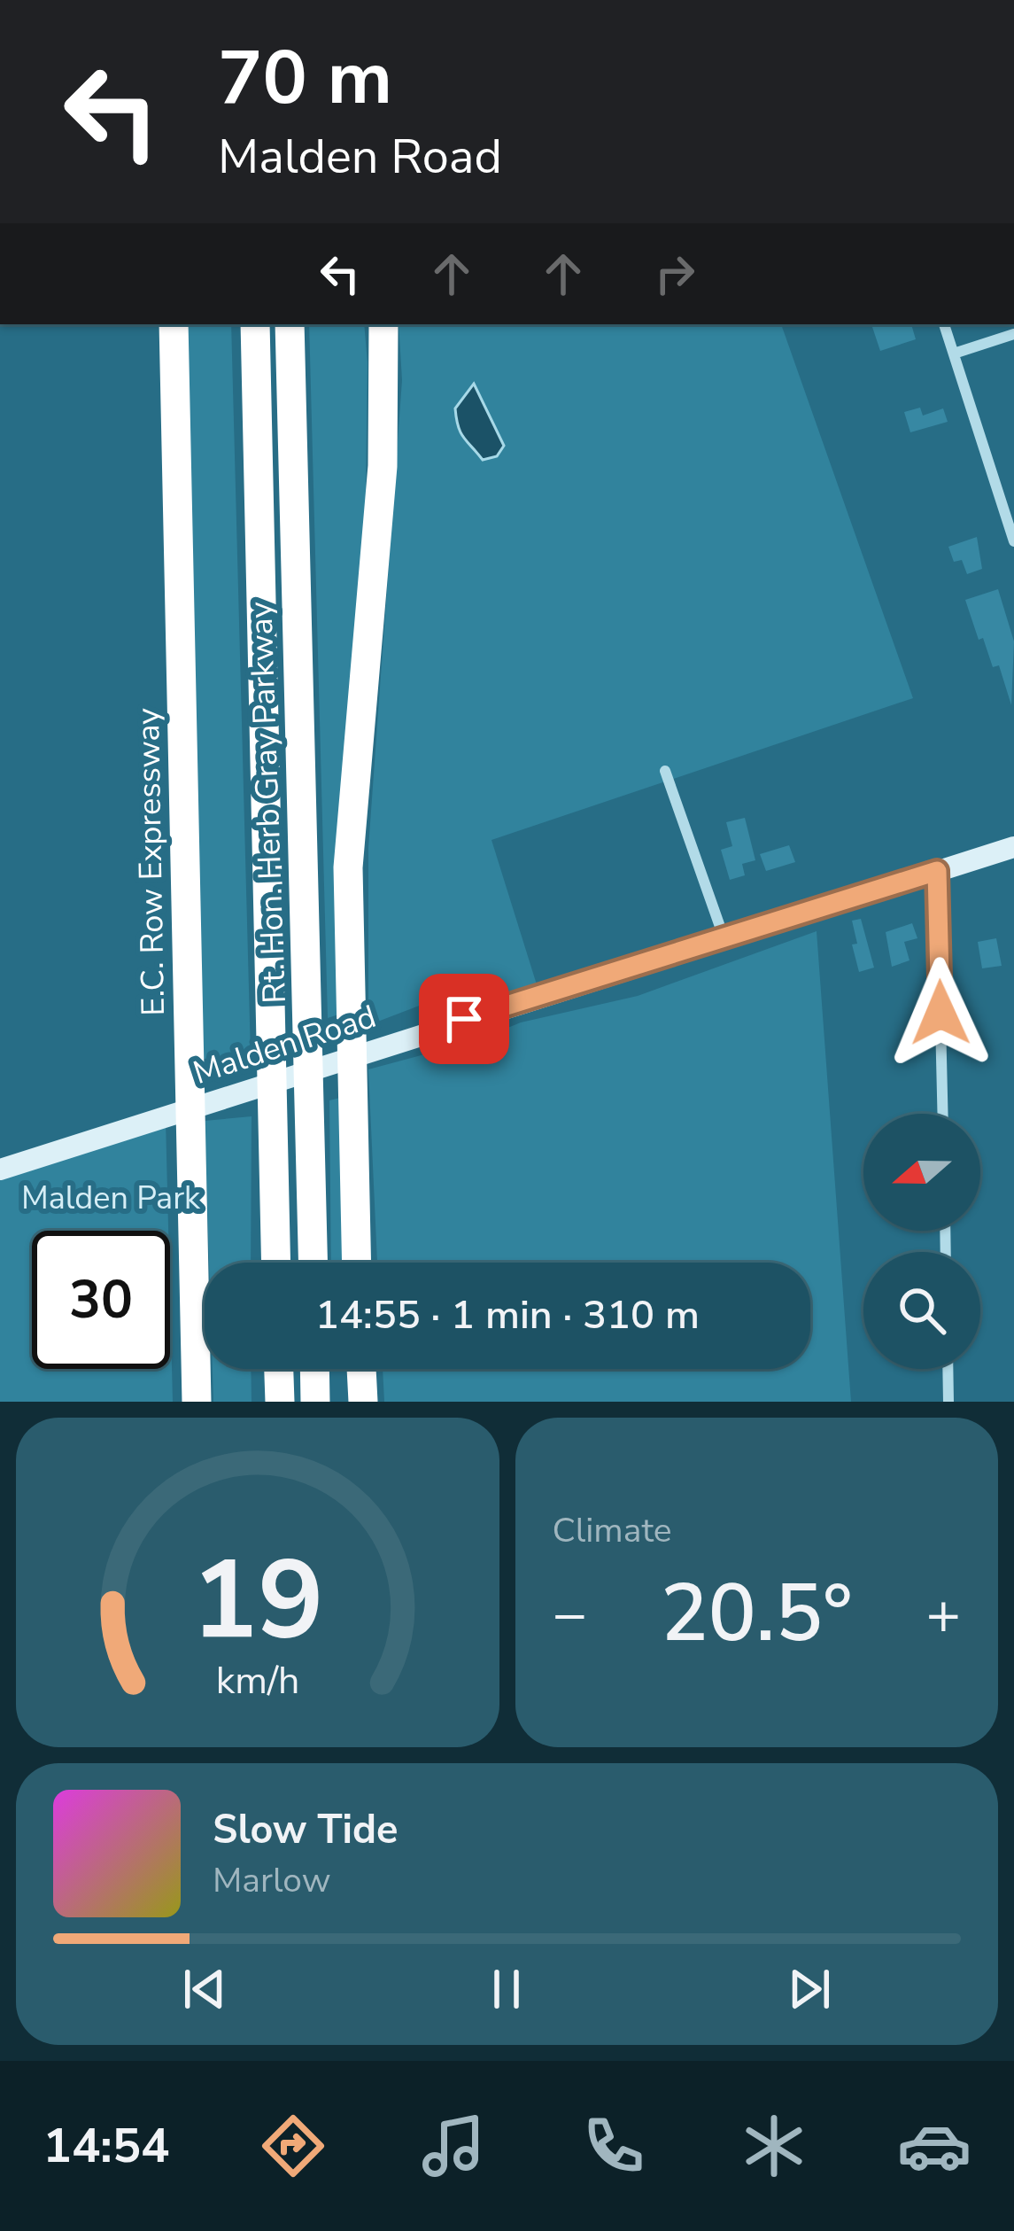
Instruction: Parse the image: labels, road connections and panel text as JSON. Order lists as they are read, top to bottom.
{
  "streets": {
    "highway": ["Rt. Hon. Herb Gray Parkway", "E.C. Row Expressway"],
    "main road": ["Malden Road"]
  },
  "parks": ["Malden Park"],
  "north": "left",
  "page": {
    "turn": ["70 m", "Malden Road"],
    "limit": "30",
    "trip": "14:55 · 1 min · 310 m",
    "tile": "Climate",
    "heat": ["−", "20.5°", "+"],
    "song": ["Slow Tide", "Marlow"],
    "tabs": "14:54",
    "gauge": ["19", "km/h"]
  }
}
